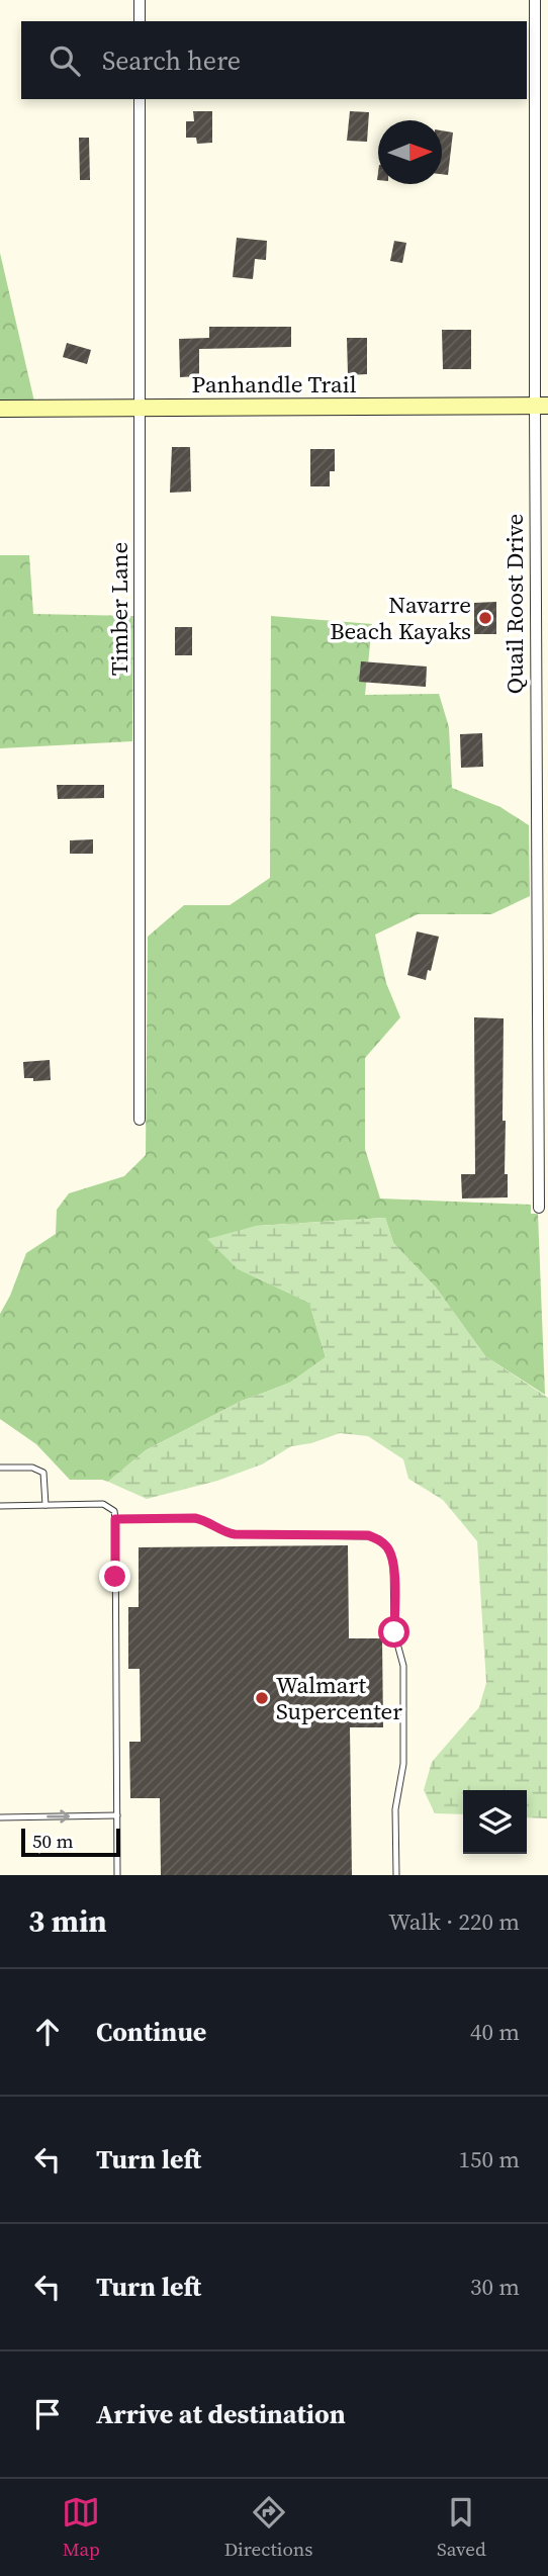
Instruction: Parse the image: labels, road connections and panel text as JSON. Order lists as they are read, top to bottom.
{
  "streets": {
    "street": ["Panhandle Trail", "Quail Roost Drive", "Timber Lane"]
  },
  "crossings": [
    ["Panhandle Trail", "Quail Roost Drive"],
    ["Panhandle Trail", "Timber Lane"]
  ],
  "places": ["Navarre Beach Kayaks", "Walmart Supercenter"],
  "scale_bar": "50 m",
  "north": "right",
  "page": {
    "search": "Search here",
    "scale": "50 m",
    "heading": ["3 min", "Walk · 220 m"],
    "list": [
      ["Continue", "40 m"],
      ["Turn left", "150 m"],
      ["Turn left", "30 m"],
      "Arrive at destination"
    ],
    "nav": ["Map", "Directions", "Saved"]
  }
}
